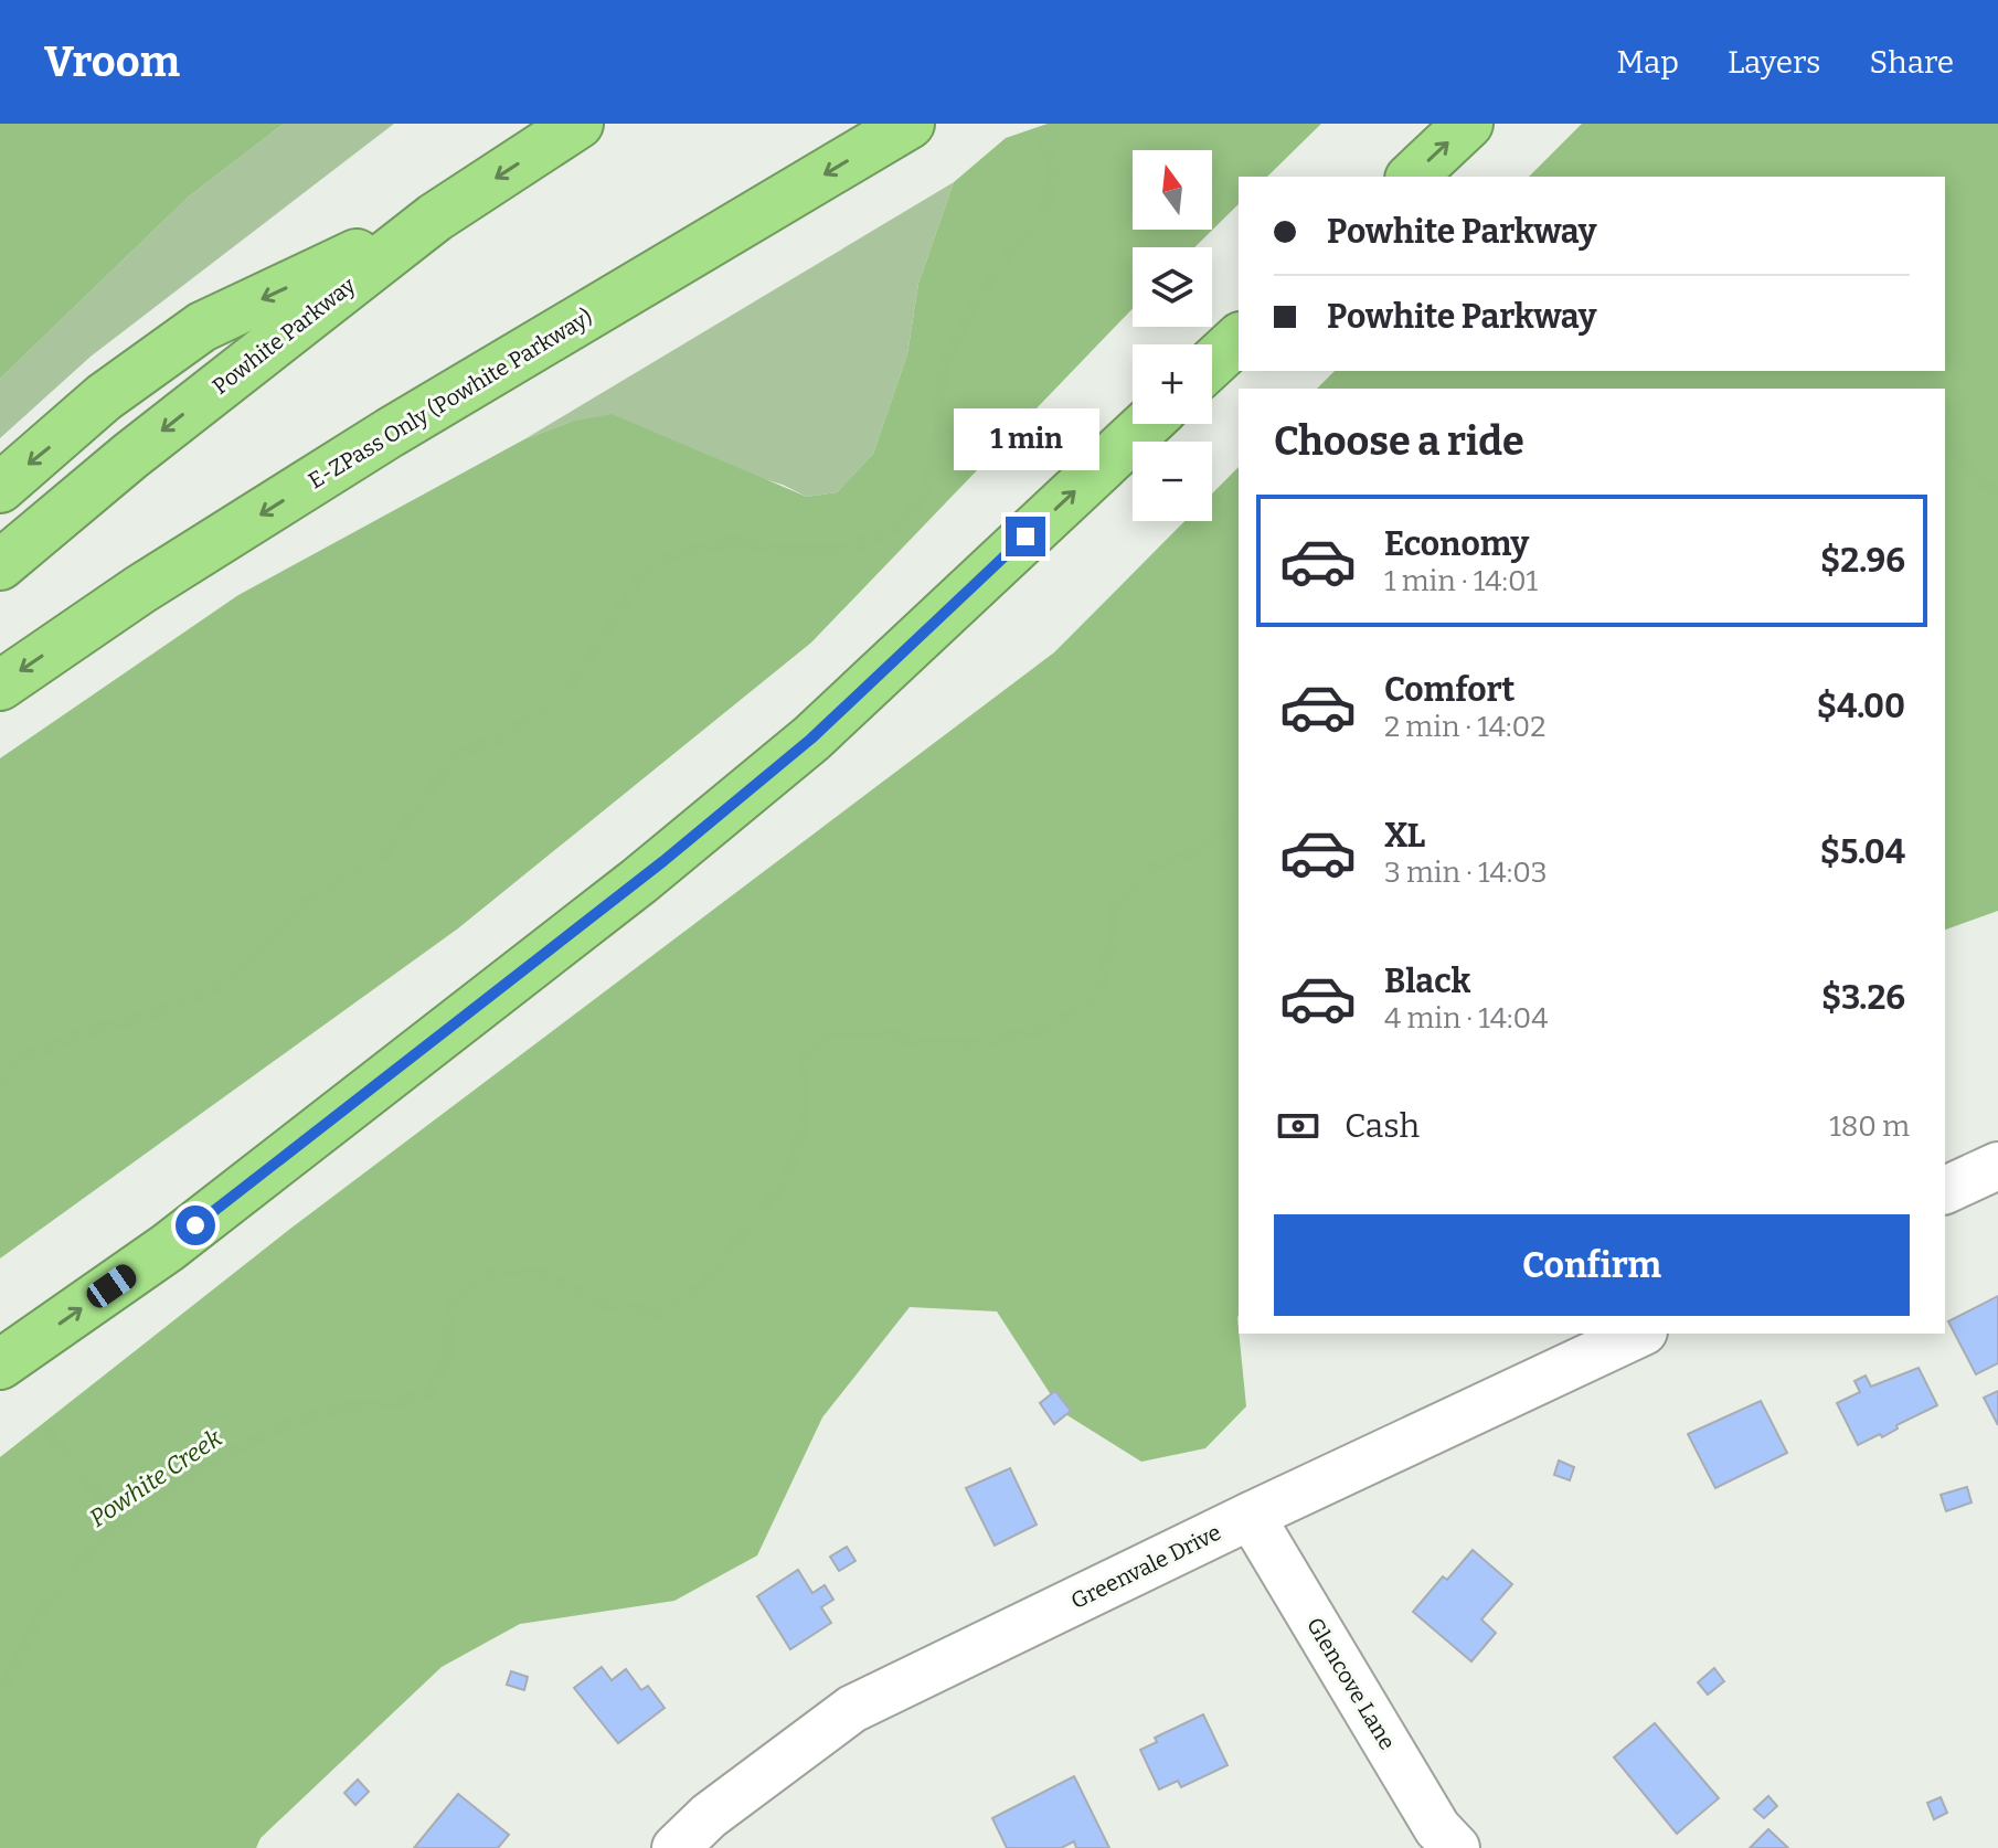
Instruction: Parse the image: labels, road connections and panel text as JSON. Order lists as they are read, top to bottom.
{
  "streets": {
    "highway": ["Powhite Parkway", "E-ZPass Only (Powhite Parkway)"],
    "street": ["Greenvale Drive", "Glencove Lane"]
  },
  "crossings": [
    ["Greenvale Drive", "Glencove Lane"]
  ],
  "water": ["Powhite Creek"],
  "north": "top",
  "page": {
    "header": "Vroom",
    "nav": ["Map", "Layers", "Share"],
    "map_buttons": ["+", "−"],
    "banner": ["Powhite Parkway", "Powhite Parkway"],
    "heading": "Choose a ride",
    "bubble": "1 min",
    "list": [
      {
        "name": "Economy",
        "note": "1 min · 14:01",
        "value": "$2.96"
      },
      {
        "name": "Comfort",
        "note": "2 min · 14:02",
        "value": "$4.00"
      },
      {
        "name": "XL",
        "note": "3 min · 14:03",
        "value": "$5.04"
      },
      {
        "name": "Black",
        "note": "4 min · 14:04",
        "value": "$3.26"
      }
    ],
    "pay": ["Cash", "180 m"],
    "buttons": "Confirm"
  }
}
